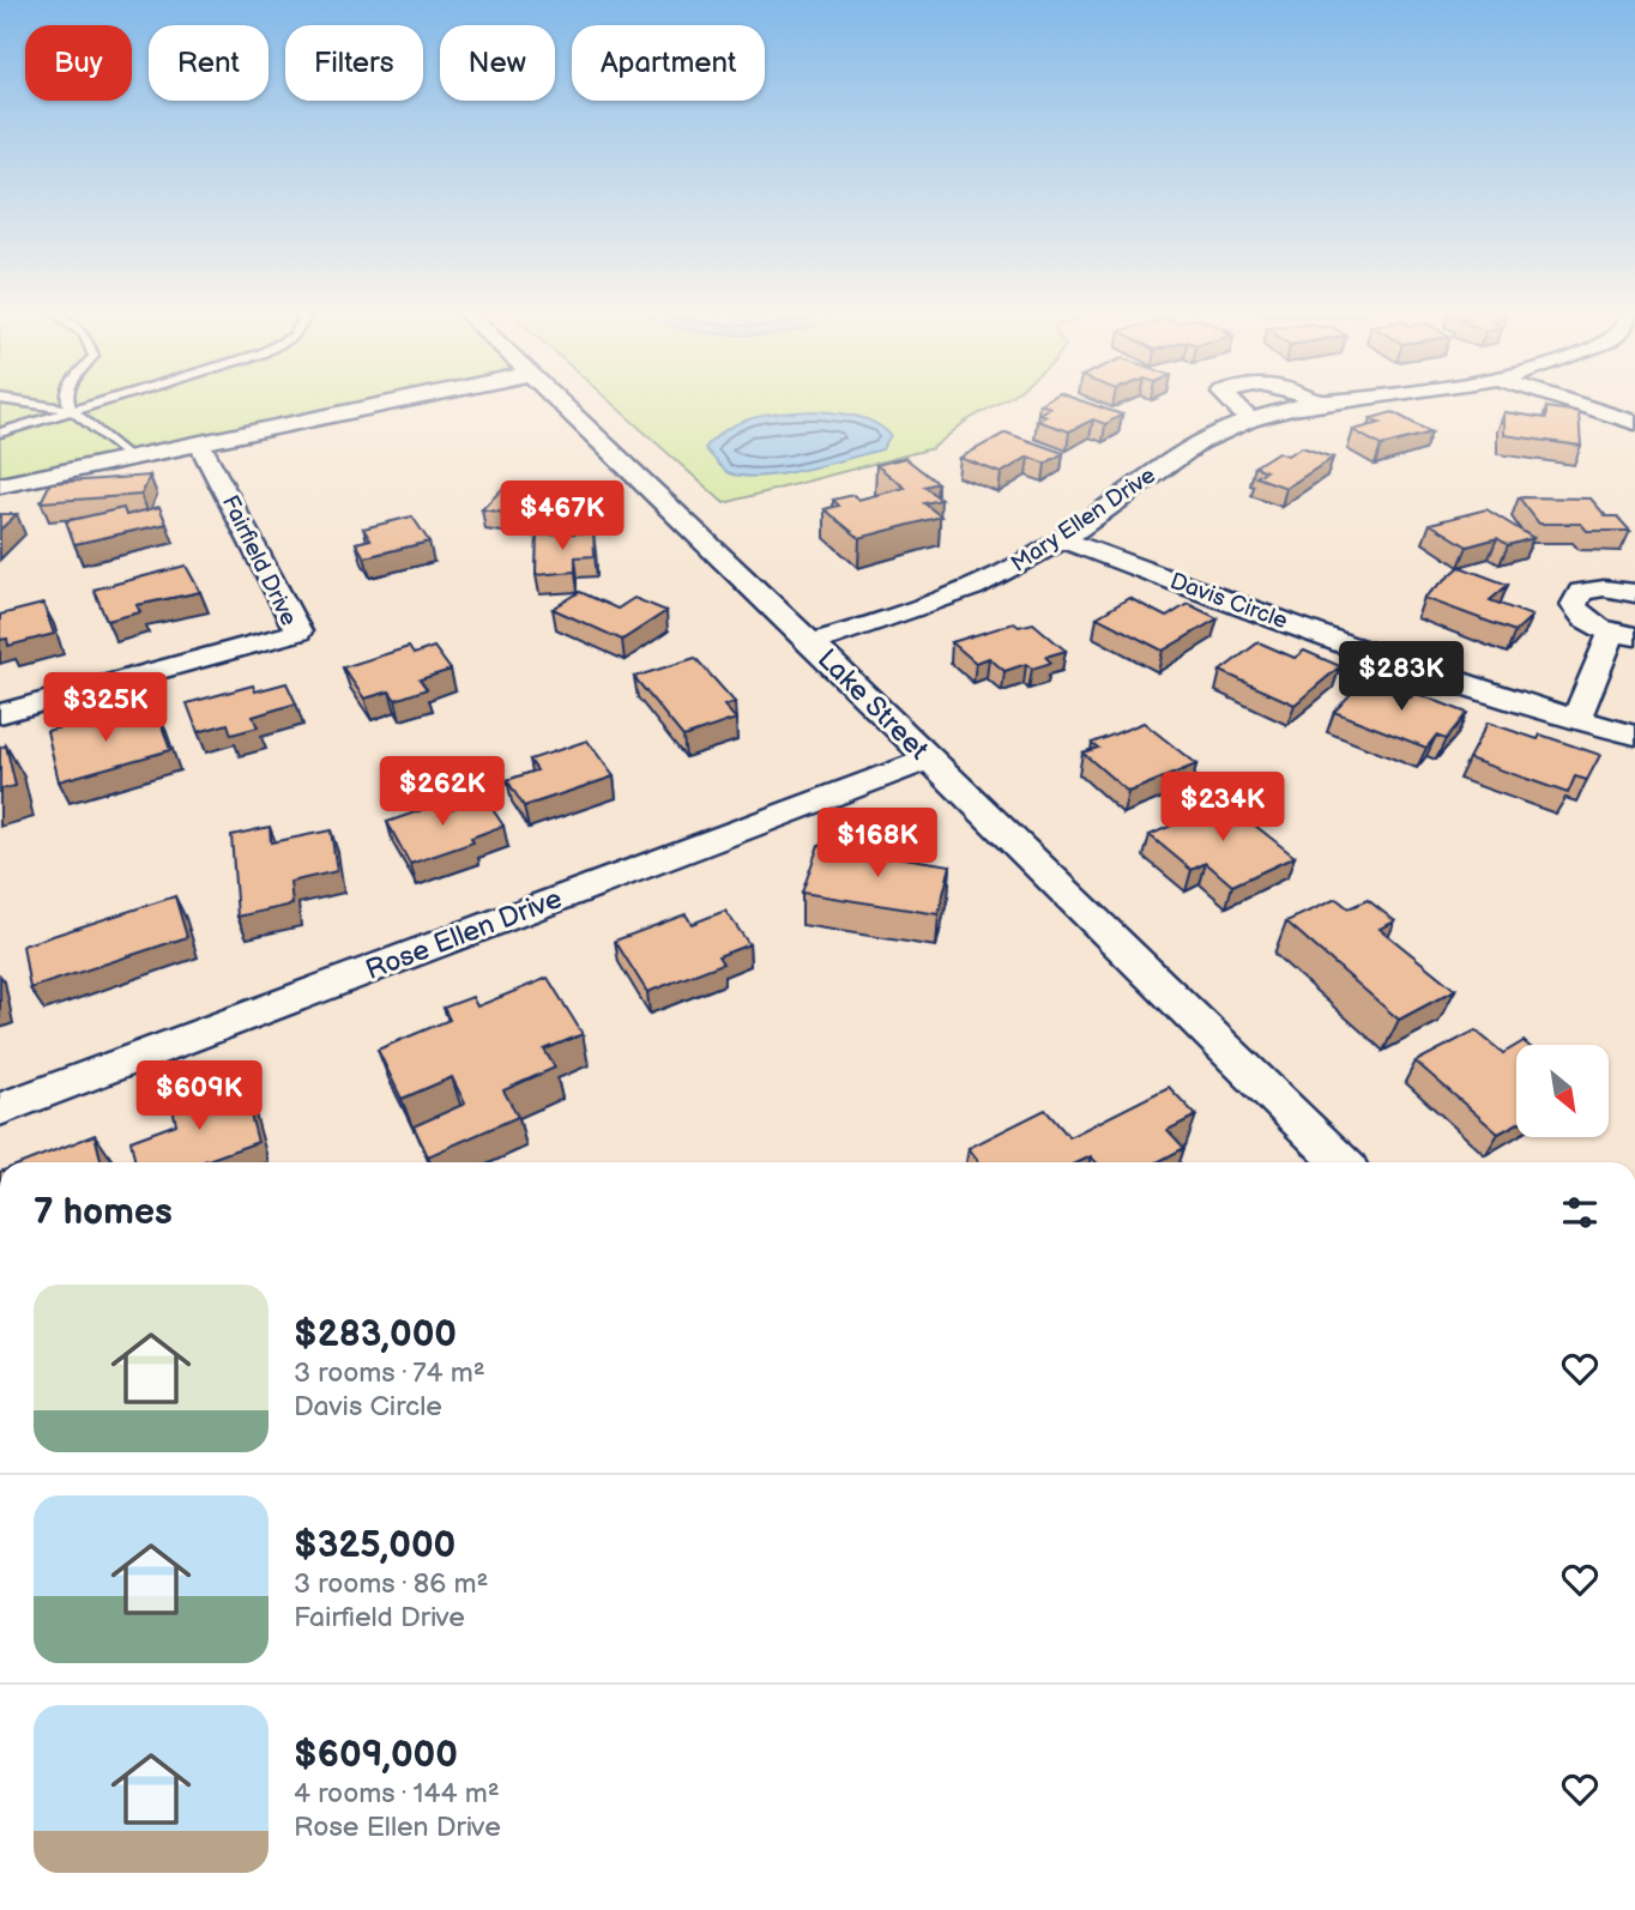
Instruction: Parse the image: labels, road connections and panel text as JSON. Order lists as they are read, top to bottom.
{
  "streets": {
    "street": [
      "Mary Ellen Drive",
      "Fairfield Drive",
      "Davis Circle",
      "Lake Street",
      "Rose Ellen Drive"
    ]
  },
  "crossings": [
    ["Mary Ellen Drive", "Davis Circle"],
    ["Mary Ellen Drive", "Lake Street"],
    ["Lake Street", "Rose Ellen Drive"]
  ],
  "north": "bottom right",
  "page": {
    "chip": [
      "Buy",
      "Rent",
      "Filters",
      "New",
      "Apartment"
    ],
    "price": [
      "$467K",
      "$283K",
      "$325K",
      "$262K",
      "$234K",
      "$168K",
      "$609K"
    ],
    "heading": "7 homes",
    "list": [
      {
        "name": "$283,000",
        "note": "3 rooms · 74 m² · Davis Circle"
      },
      {
        "name": "$325,000",
        "note": "3 rooms · 86 m² · Fairfield Drive"
      },
      {
        "name": "$609,000",
        "note": "4 rooms · 144 m² · Rose Ellen Drive"
      }
    ]
  }
}
